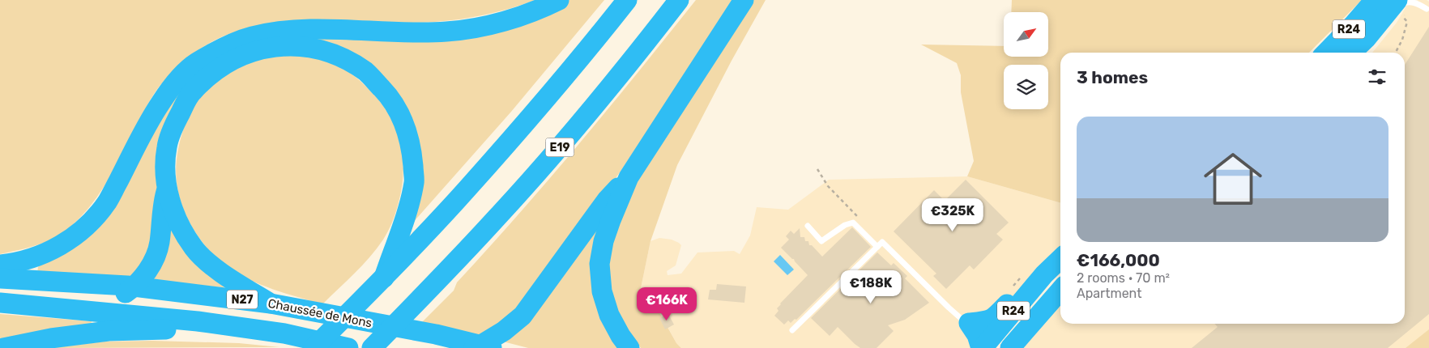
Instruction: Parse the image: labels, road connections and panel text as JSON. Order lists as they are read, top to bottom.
{
  "streets": {
    "highway": [
      "R24",
      "E19",
      "N27",
      "Chaussée de Mons"
    ]
  },
  "north": "top right",
  "page": {
    "heading": "3 homes",
    "list": [
      {
        "name": "€166,000",
        "note": "2 rooms · 70 m² · Apartment"
      }
    ],
    "price": ["€325K", "€188K", "€166K"]
  }
}
